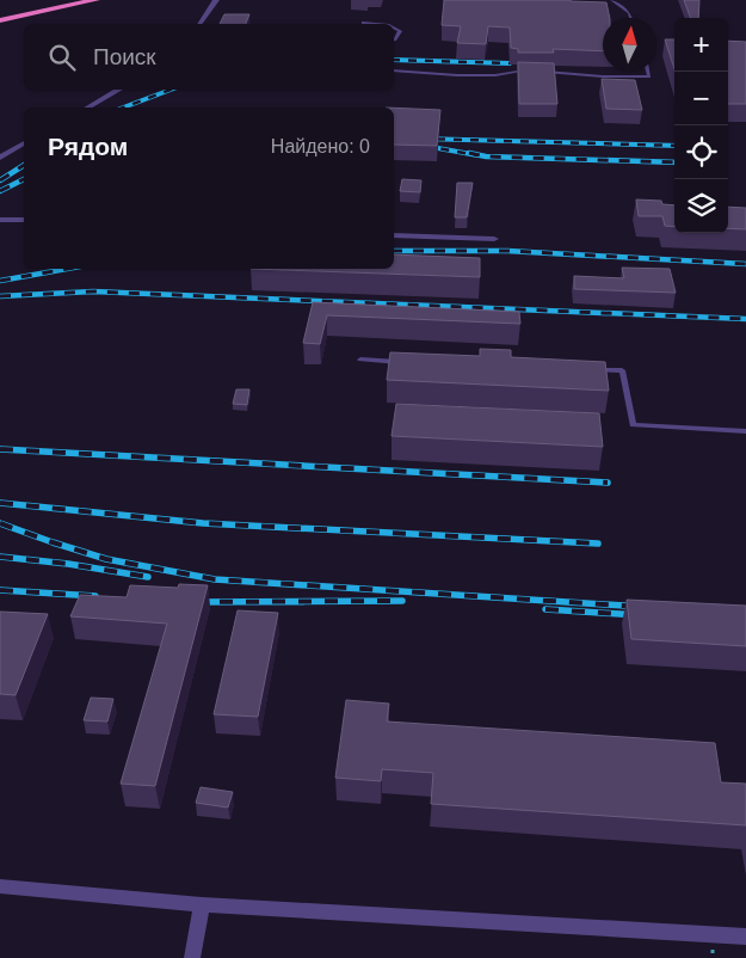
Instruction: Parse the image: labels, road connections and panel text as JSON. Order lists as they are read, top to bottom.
{
  "north": "top",
  "page": {
    "map_buttons": ["+", "−"],
    "search": "Поиск",
    "heading": ["Рядом", "Найдено: 0"]
  }
}
